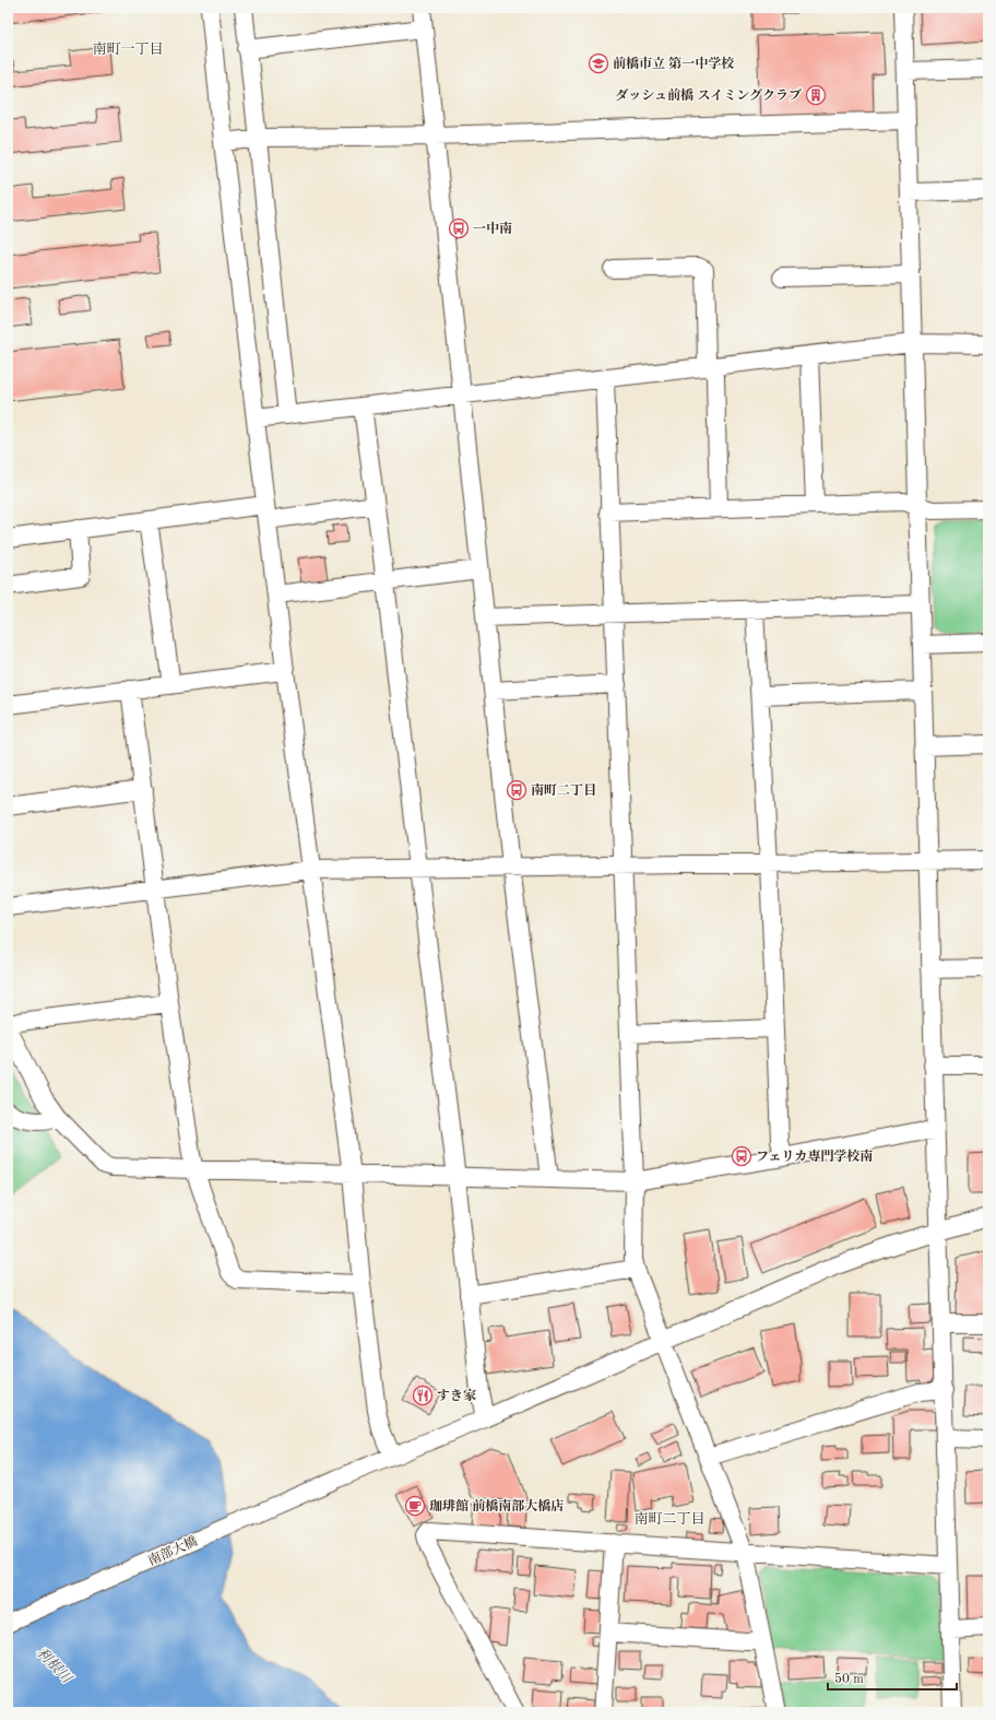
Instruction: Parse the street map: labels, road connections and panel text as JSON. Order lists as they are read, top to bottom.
{
  "streets": {
    "street": ["南部大橋"]
  },
  "districts": ["南町一丁目", "南町二丁目"],
  "water": ["利根川"],
  "places": {
    "school or university": ["前橋市立 第一中学校"],
    "building": ["ダッシュ前橋 スイミングクラブ"],
    "bus stop": ["一中南", "南町二丁目", "フェリカ専門学校南"],
    "restaurant": ["すき家"],
    "cafe": ["珈琲館 前橋南部大橋店"]
  },
  "scale_bar": "50 m"
}
